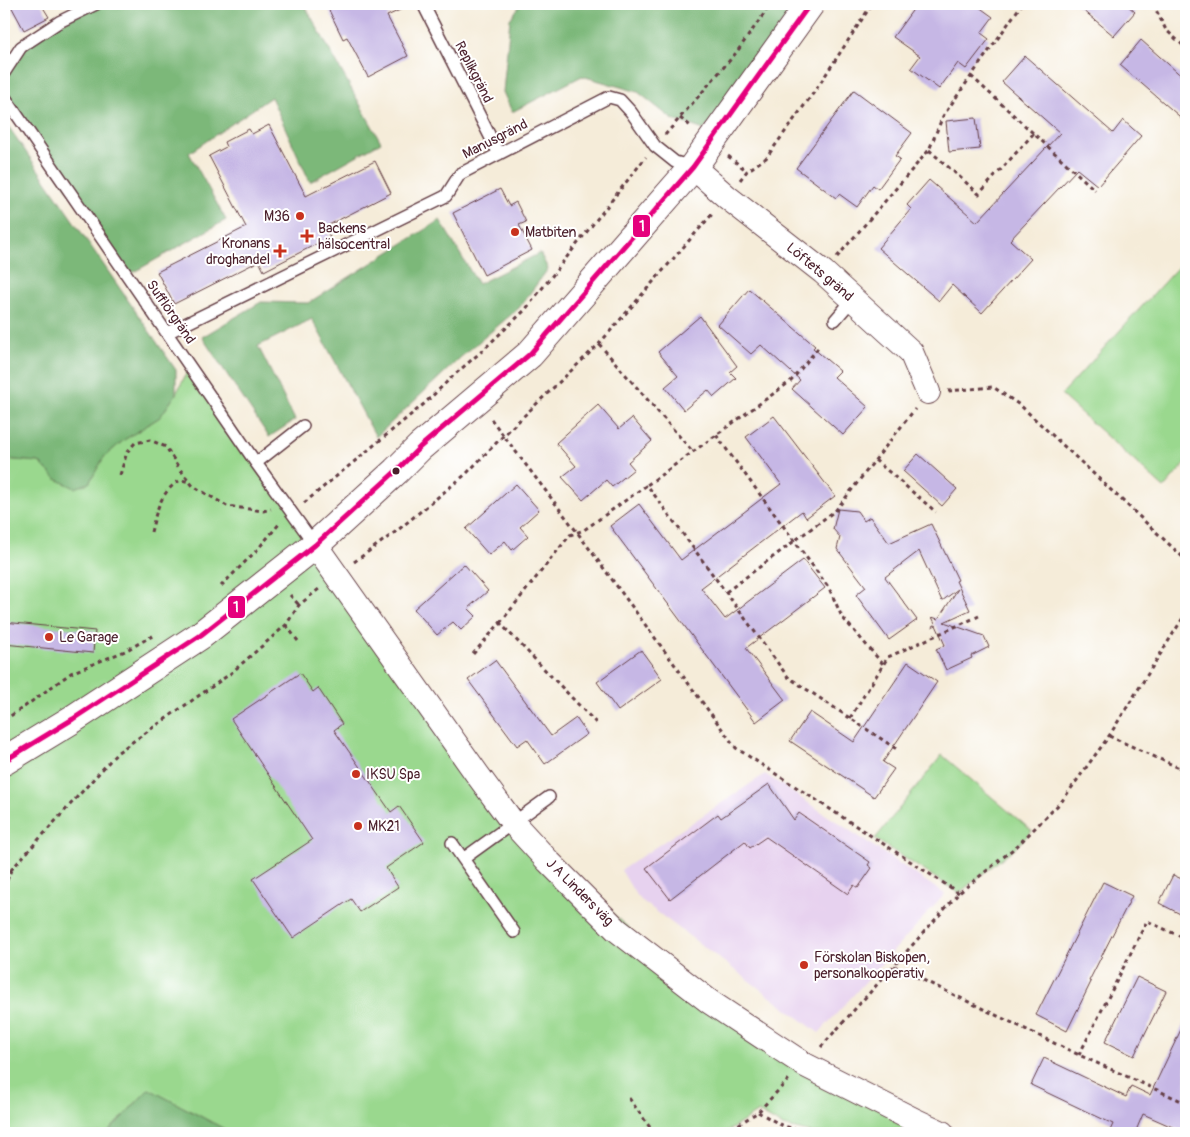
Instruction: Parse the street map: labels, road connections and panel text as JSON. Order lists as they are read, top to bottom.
{
  "streets": {
    "street": ["Löftets gränd", "J A Linders väg"],
    "lane": ["Replikgränd", "Manusgränd", "Sufflörgränd"]
  },
  "crossings": [
    ["Replikgränd", "Manusgränd"],
    ["Manusgränd", "Löftets gränd"],
    ["Manusgränd", "Sufflörgränd"],
    ["Sufflörgränd", "J A Linders väg"]
  ],
  "places": {
    "other": [
      "M36",
      "Matbiten",
      "Le Garage",
      "IKSU Spa",
      "MK21",
      "Förskolan Biskopen, personalkooperativ"
    ],
    "health": ["Backens hälsocentral", "Kronans droghandel"]
  },
  "lines": ["transit line 1"]
}
